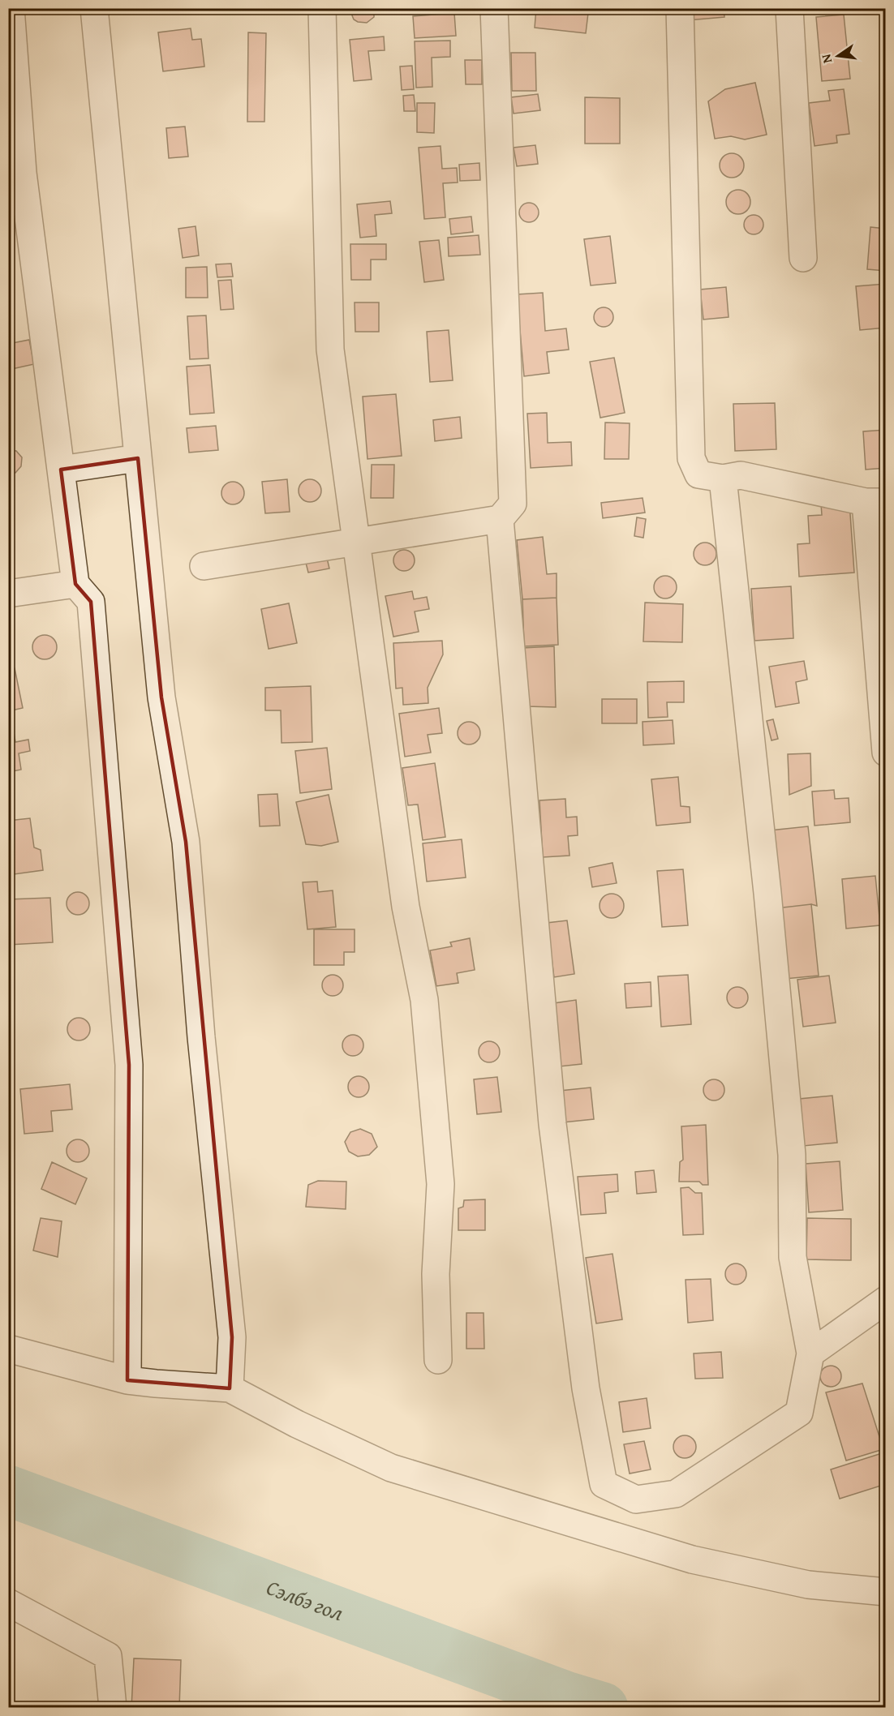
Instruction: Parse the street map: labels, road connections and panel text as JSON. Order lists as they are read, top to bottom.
{
  "water": ["Сэлбэ гол"],
  "north": "left"
}
